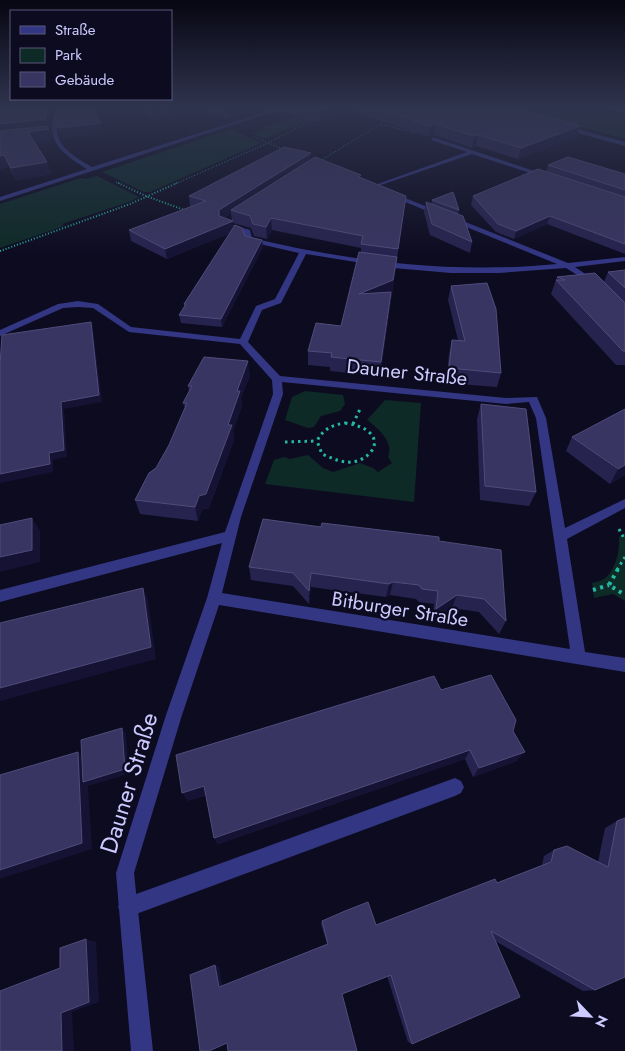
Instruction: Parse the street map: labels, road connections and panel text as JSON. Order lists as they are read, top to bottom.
{
  "streets": {
    "street": ["Dauner Straße", "Bitburger Straße"]
  },
  "crossings": [
    ["Dauner Straße", "Bitburger Straße"]
  ],
  "legend": ["Straße", "Park", "Gebäude"],
  "north": "bottom right"
}
